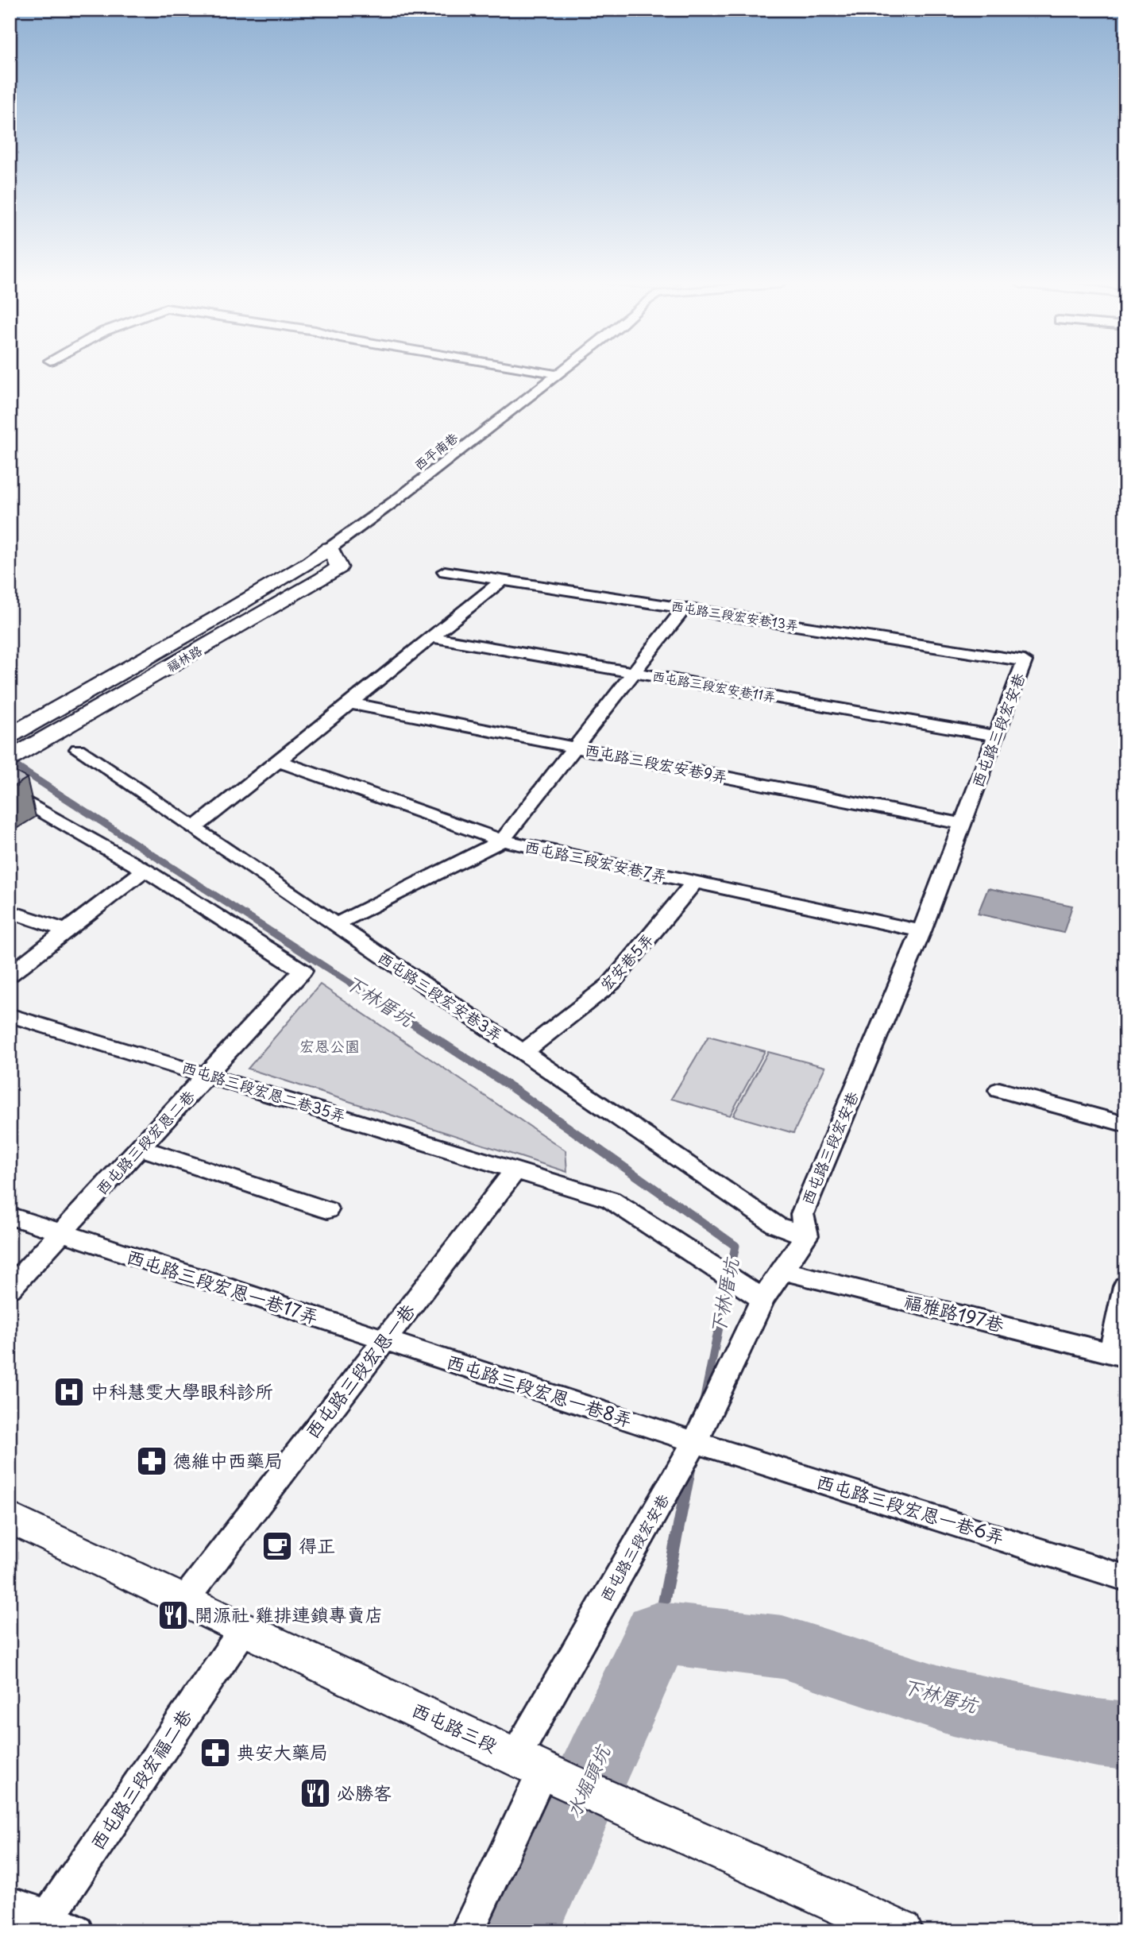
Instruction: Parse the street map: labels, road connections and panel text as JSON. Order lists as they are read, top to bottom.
{
  "streets": {
    "street": [
      "西平南巷",
      "西屯路三段宏安巷13弄",
      "福林路",
      "西屯路三段宏安巷11弄",
      "西屯路三段宏安巷",
      "西屯路三段宏安巷9弄",
      "西屯路三段宏安巷7弄",
      "宏安巷5弄",
      "西屯路三段宏安巷3弄",
      "西屯路三段宏恩二巷35弄",
      "西屯路三段宏恩二巷",
      "西屯路三段宏恩一巷17弄",
      "福雅路197巷",
      "西屯路三段宏恩一巷",
      "西屯路三段宏恩一巷8弄",
      "西屯路三段宏恩一巷6弄",
      "西屯路三段",
      "西屯路三段宏福二巷"
    ]
  },
  "crossings": [
    ["西平南巷", "福林路"],
    ["西屯路三段宏安巷13弄", "西屯路三段宏安巷"],
    ["西屯路三段宏安巷11弄", "西屯路三段宏安巷"],
    ["西屯路三段宏安巷", "西屯路三段宏安巷9弄"],
    ["西屯路三段宏安巷", "西屯路三段宏安巷7弄"],
    ["西屯路三段宏安巷", "西屯路三段宏安巷3弄"],
    ["西屯路三段宏安巷", "西屯路三段宏恩二巷35弄"],
    ["西屯路三段宏安巷", "福雅路197巷"],
    ["西屯路三段宏安巷", "西屯路三段宏恩一巷8弄"],
    ["西屯路三段宏安巷", "西屯路三段宏恩一巷6弄"],
    ["西屯路三段宏安巷", "西屯路三段"],
    ["西屯路三段宏安巷7弄", "宏安巷5弄"],
    ["宏安巷5弄", "西屯路三段宏安巷3弄"],
    ["西屯路三段宏恩二巷35弄", "西屯路三段宏恩二巷"],
    ["西屯路三段宏恩二巷35弄", "西屯路三段宏恩一巷"],
    ["西屯路三段宏恩二巷", "西屯路三段宏恩一巷17弄"],
    ["西屯路三段宏恩一巷17弄", "西屯路三段宏恩一巷"],
    ["西屯路三段宏恩一巷17弄", "西屯路三段宏恩一巷8弄"],
    ["西屯路三段宏恩一巷", "西屯路三段宏恩一巷8弄"],
    ["西屯路三段宏恩一巷", "西屯路三段"],
    ["西屯路三段宏恩一巷8弄", "西屯路三段宏恩一巷6弄"],
    ["西屯路三段", "西屯路三段宏福二巷"]
  ],
  "water": ["下林厝坑", "水堀頭坑"],
  "parks": ["宏恩公園"],
  "places": {
    "hospital": ["中科慧雯大學眼科診所"],
    "pharmacy": ["德維中西藥局", "典安大藥局"],
    "cafe": ["得正"],
    "restaurant": ["開源社 雞排連鎖專賣店", "必勝客"]
  }
}
